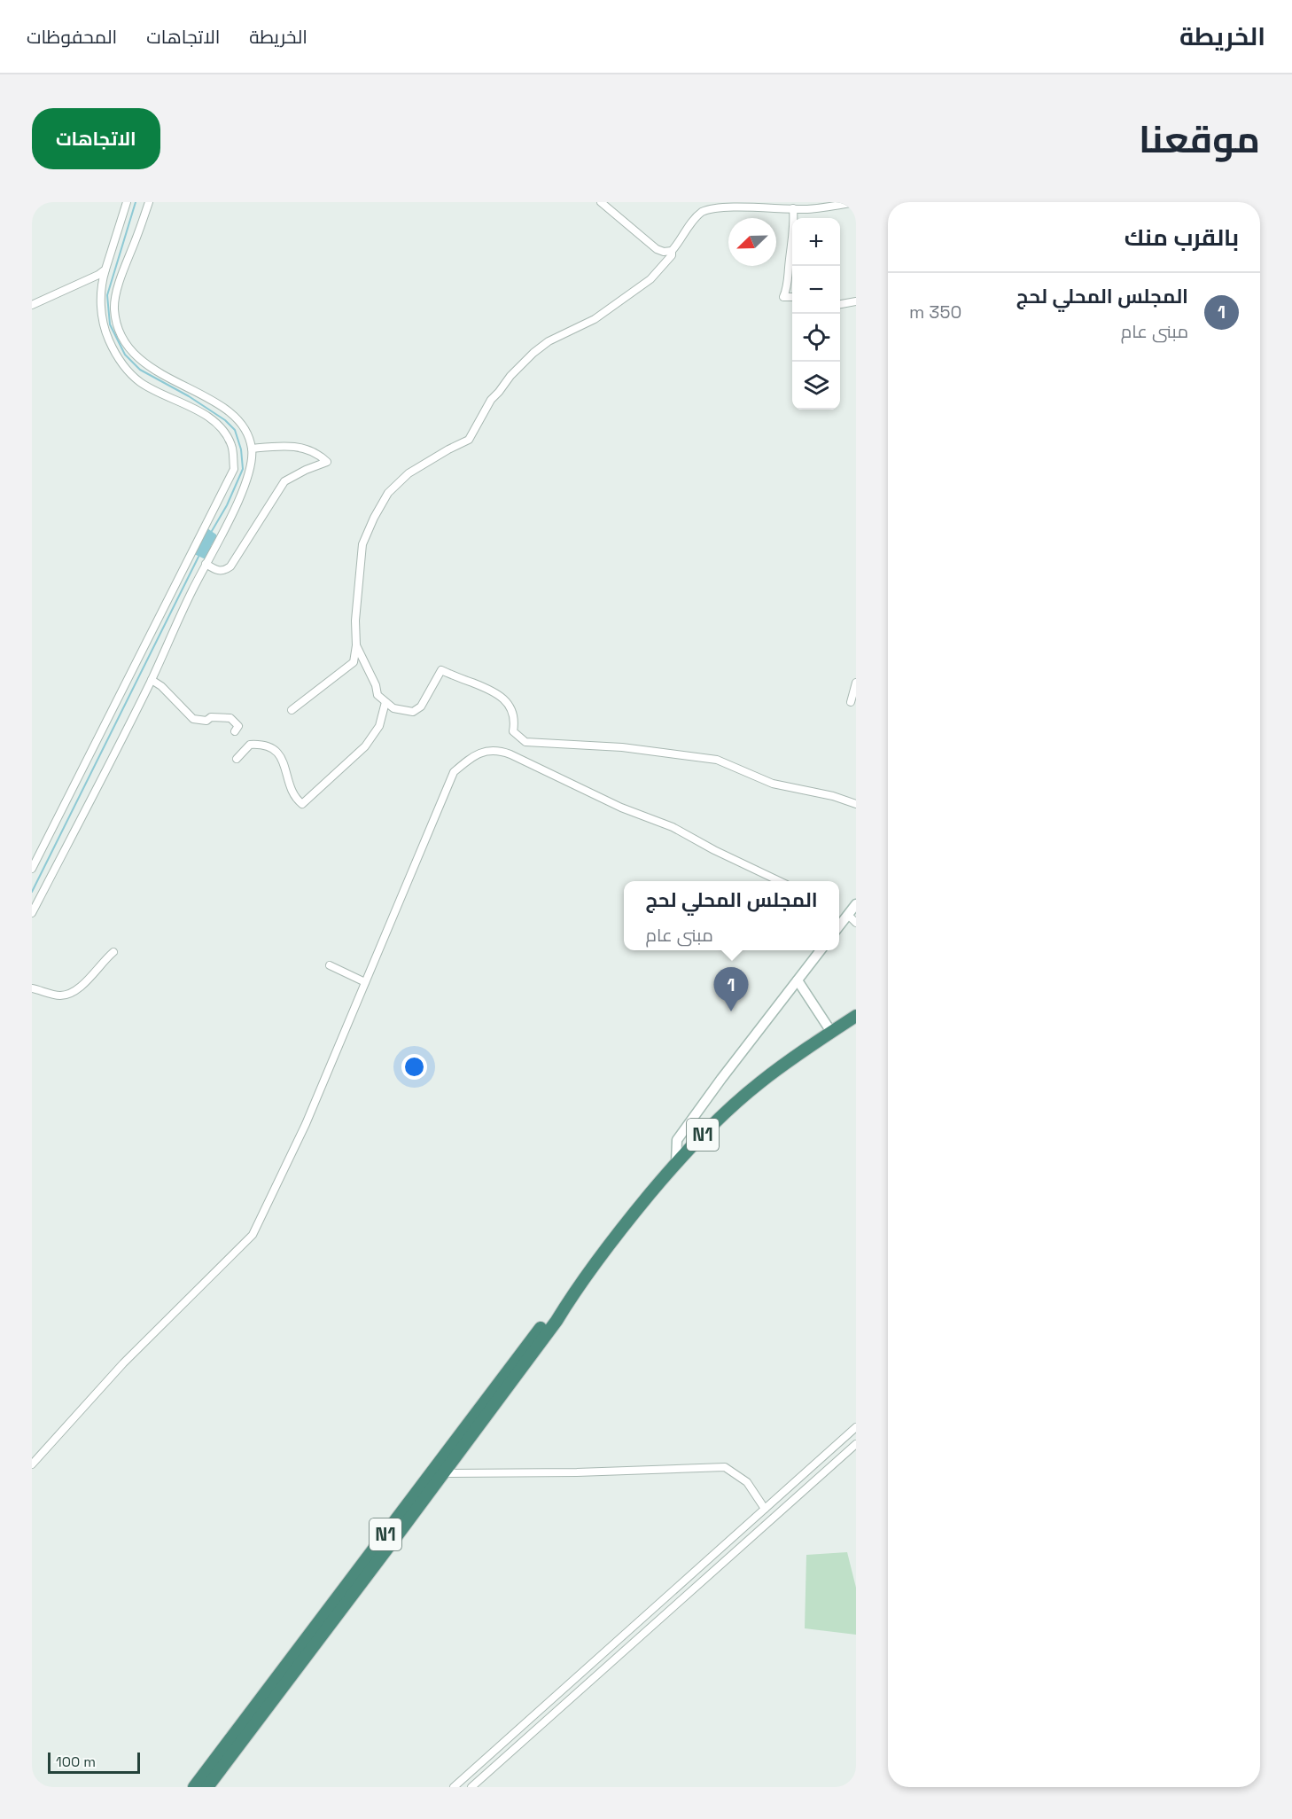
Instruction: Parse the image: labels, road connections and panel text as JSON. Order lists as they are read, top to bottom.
{
  "streets": {
    "highway": ["N1"]
  },
  "scale_bar": "100 m",
  "north": "bottom left",
  "page": {
    "header": "الخريطة",
    "nav": ["الخريطة", "الاتجاهات", "المحفوظات"],
    "title": "موقعنا",
    "buttons": "الاتجاهات",
    "heading": "بالقرب منك",
    "map_buttons": ["+", "−"],
    "list": [
      {
        "mark": "1",
        "name": "المجلس المحلي لحج",
        "note": "مبنى عام",
        "value": "350 m"
      }
    ],
    "popup": ["المجلس المحلي لحج", "مبنى عام"],
    "pins": "1",
    "scale": "100 m"
  }
}
